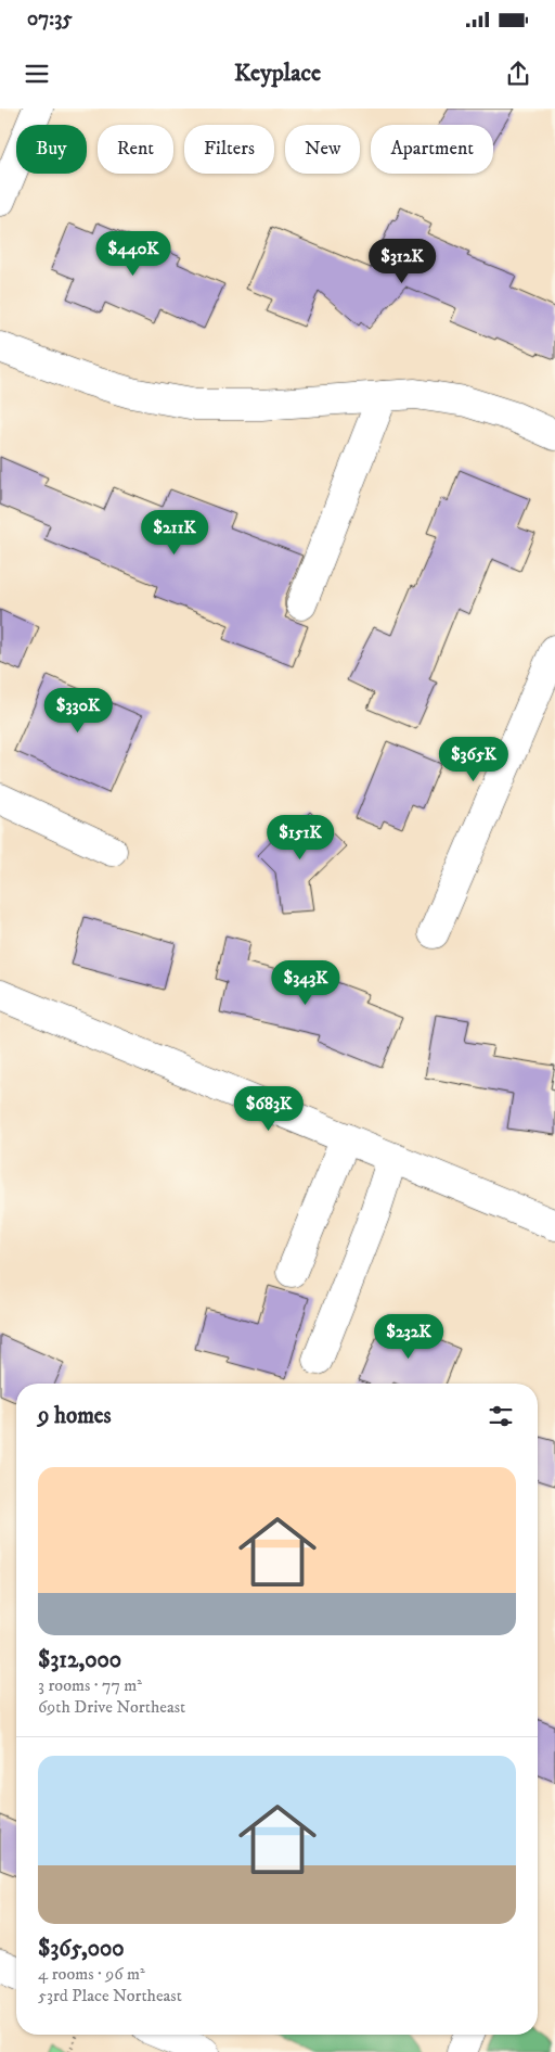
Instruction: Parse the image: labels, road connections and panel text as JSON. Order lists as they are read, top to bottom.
{
  "page": {
    "status": "07:35",
    "header": "Keyplace",
    "chip": [
      "Buy",
      "Rent",
      "Filters",
      "New",
      "Apartment"
    ],
    "price": [
      "$440K",
      "$312K",
      "$211K",
      "$330K",
      "$365K",
      "$151K",
      "$343K",
      "$683K",
      "$232K"
    ],
    "heading": "9 homes",
    "list": [
      {
        "name": "$312,000",
        "note": "3 rooms · 77 m² · 69th Drive Northeast"
      },
      {
        "name": "$365,000",
        "note": "4 rooms · 96 m² · 53rd Place Northeast"
      }
    ]
  }
}
